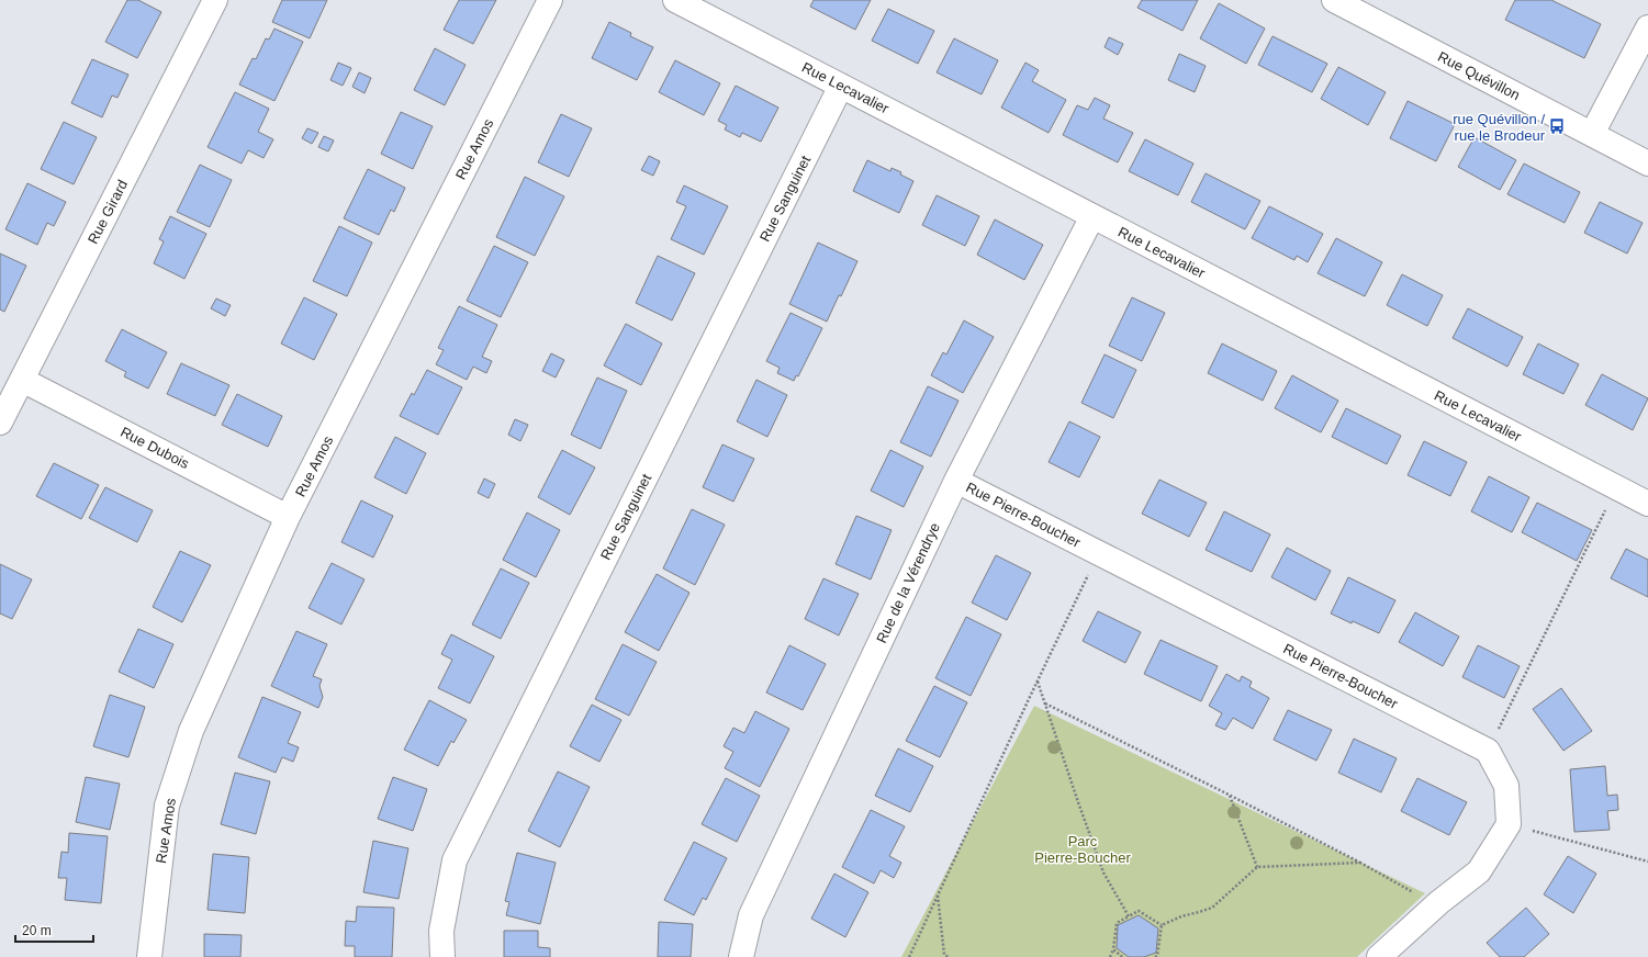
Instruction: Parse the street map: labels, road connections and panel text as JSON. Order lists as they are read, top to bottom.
{
  "streets": {
    "street": [
      "Rue Quévillon",
      "Rue Lecavalier",
      "Rue Amos",
      "Rue Sanguinet",
      "Rue Girard",
      "Rue Dubois",
      "Rue Pierre-Boucher",
      "Rue de la Vérendrye"
    ]
  },
  "crossings": [
    ["Rue Lecavalier", "Rue Sanguinet"],
    ["Rue Lecavalier", "Rue de la Vérendrye"],
    ["Rue Amos", "Rue Dubois"],
    ["Rue Girard", "Rue Dubois"],
    ["Rue Pierre-Boucher", "Rue de la Vérendrye"]
  ],
  "parks": ["Parc Pierre-Boucher"],
  "places": {
    "bus stop": ["rue Quévillon / rue le Brodeur"]
  },
  "scale_bar": "20 m"
}
